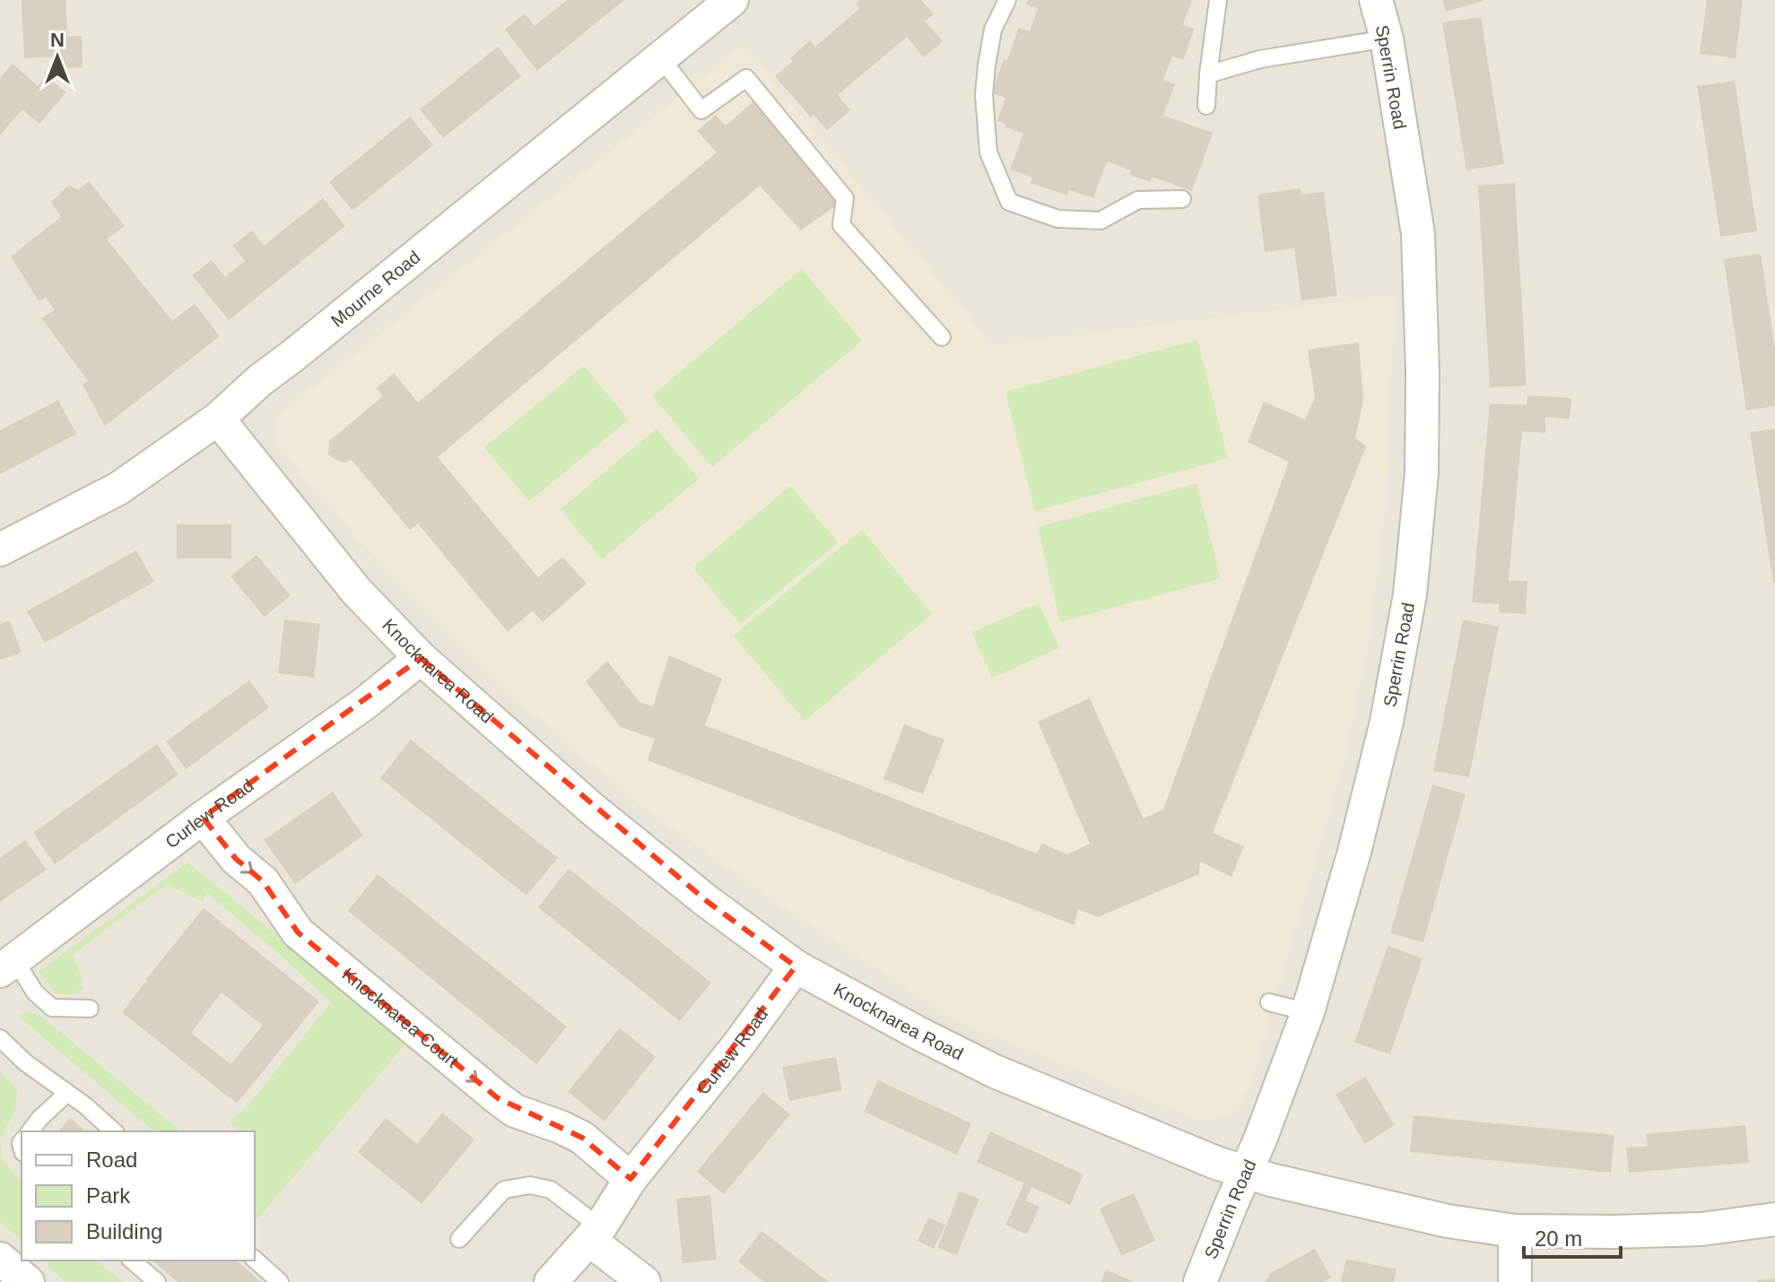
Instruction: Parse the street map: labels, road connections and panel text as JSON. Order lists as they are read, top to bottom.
{
  "streets": {
    "street": [
      "Sperrin Road",
      "Mourne Road",
      "Knocknarea Road",
      "Curlew Road",
      "Knocknarea Court"
    ]
  },
  "crossings": [
    ["Sperrin Road", "Knocknarea Road"],
    ["Mourne Road", "Knocknarea Road"],
    ["Knocknarea Road", "Curlew Road"],
    ["Curlew Road", "Knocknarea Court"]
  ],
  "one_way": ["Knocknarea Court"],
  "legend": ["Road", "Park", "Building"],
  "scale_bar": "20 m",
  "north": "top"
}
